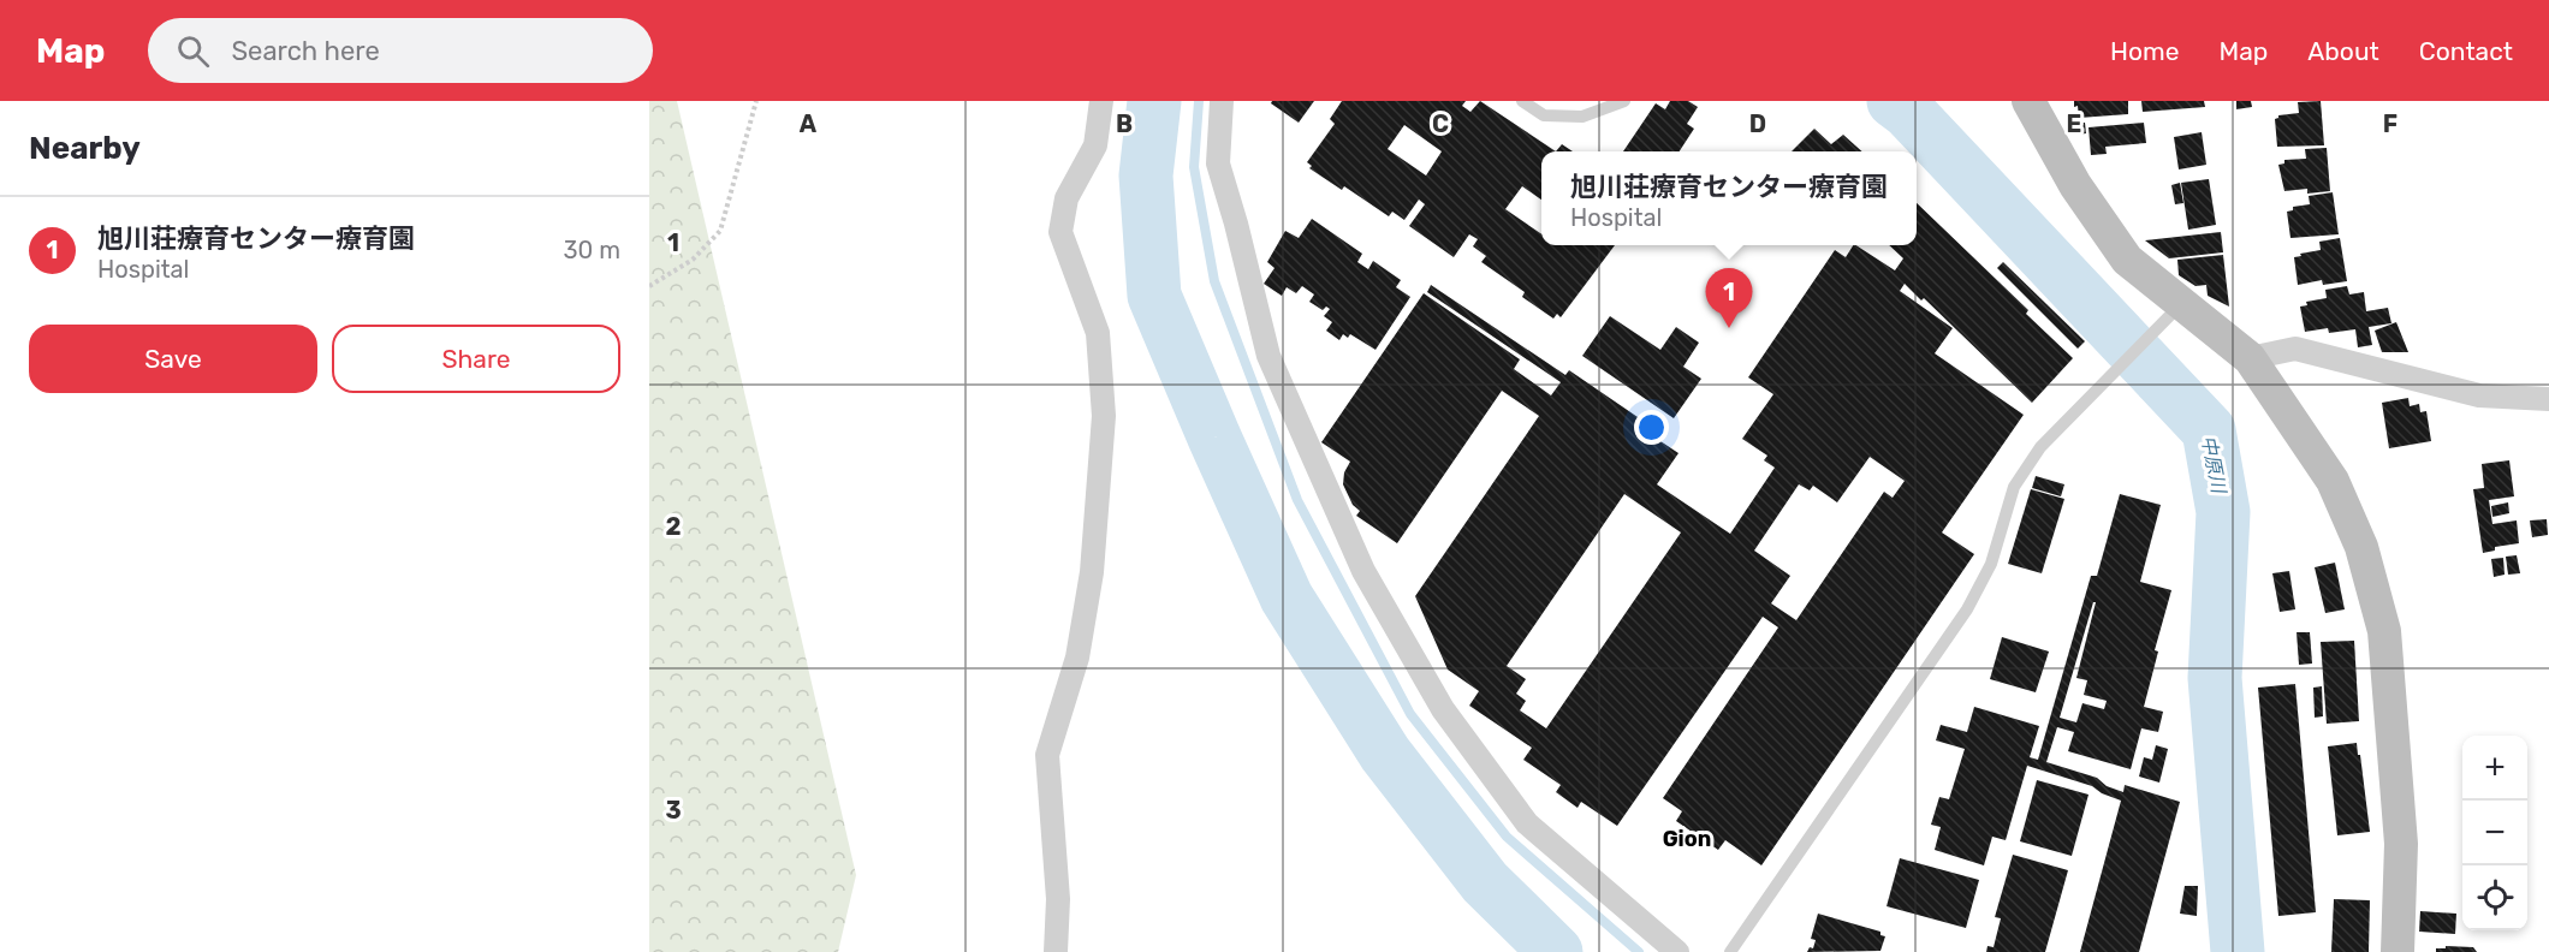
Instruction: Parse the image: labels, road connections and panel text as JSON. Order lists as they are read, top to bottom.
{
  "districts": ["Gion"],
  "water": ["中原川"],
  "page": {
    "header": "Map",
    "search": "Search here",
    "nav": [
      "Home",
      "Map",
      "About",
      "Contact"
    ],
    "heading": "Nearby",
    "popup": ["旭川荘療育センター療育園", "Hospital"],
    "list": [
      {
        "mark": "1",
        "name": "旭川荘療育センター療育園",
        "note": "Hospital",
        "value": "30 m"
      }
    ],
    "pins": "1",
    "buttons": ["Save", "Share"],
    "map_buttons": ["+", "−"]
  },
  "grid": {
    "columns": [
      "A",
      "B",
      "C",
      "D",
      "E",
      "F"
    ],
    "rows": ["1", "2", "3"]
  }
}
